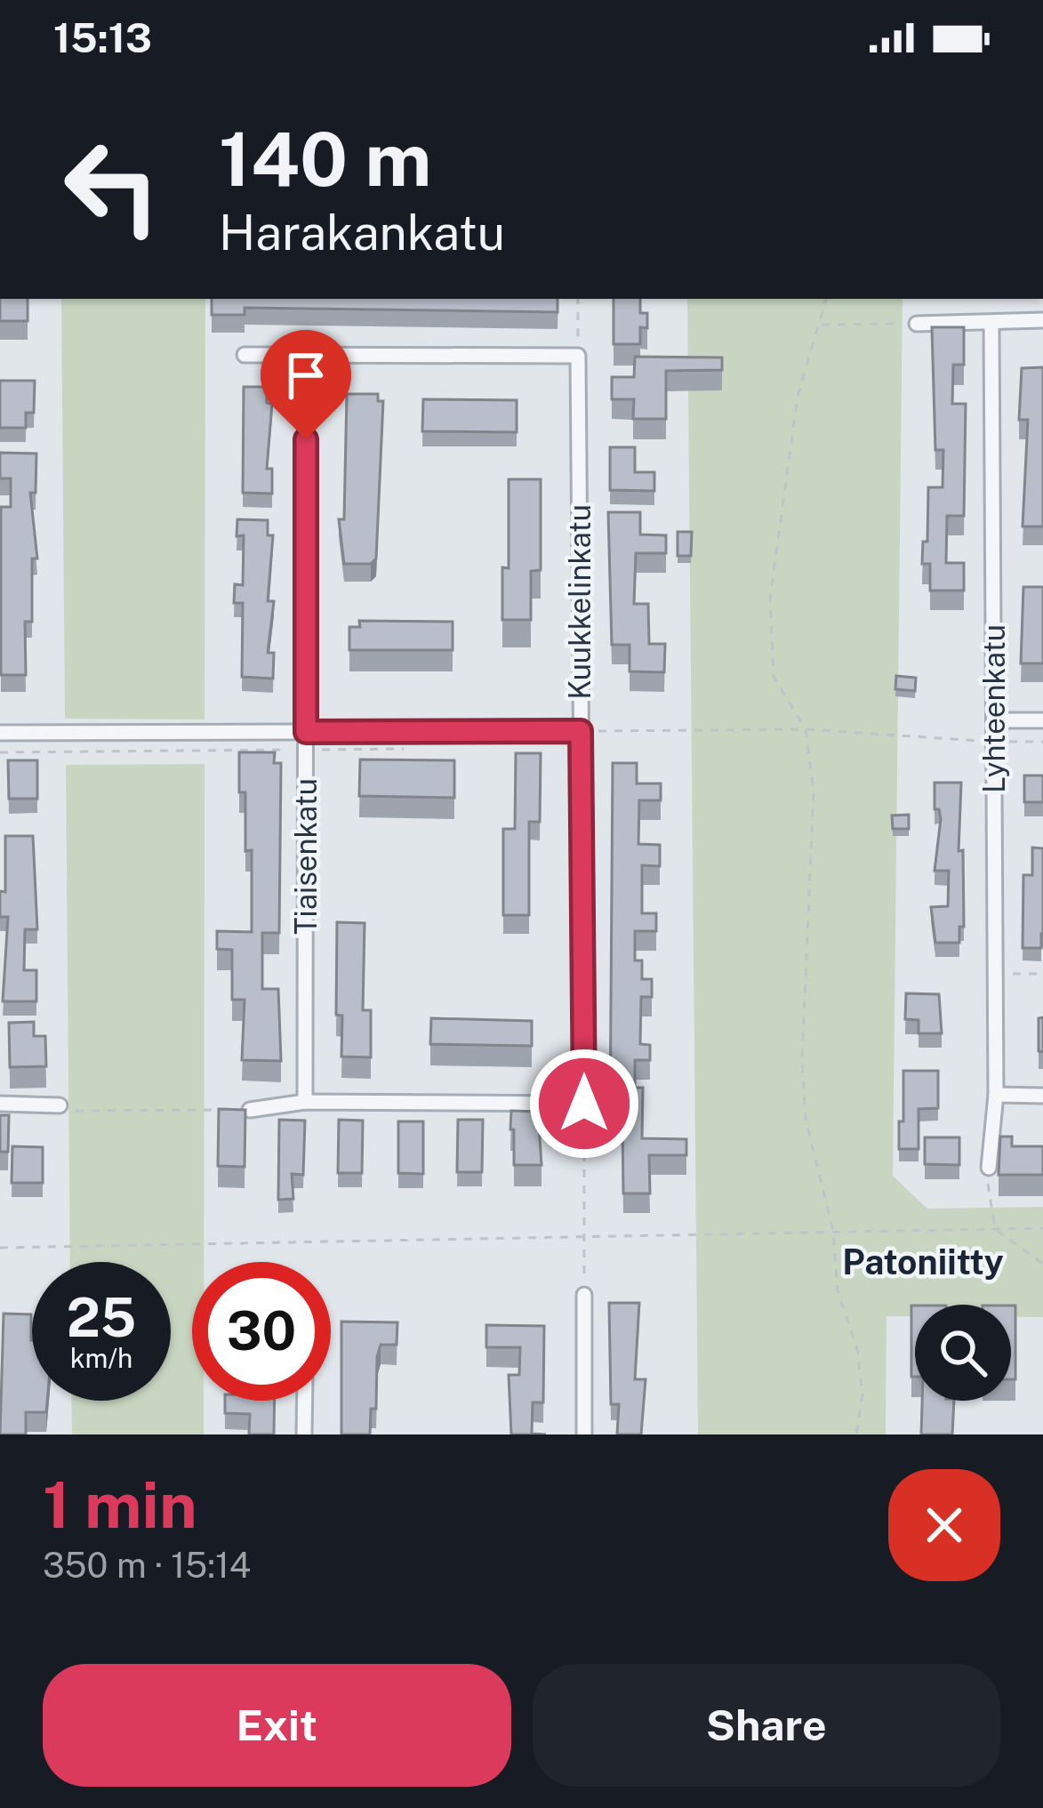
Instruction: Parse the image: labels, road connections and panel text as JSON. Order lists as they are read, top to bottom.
{
  "streets": {
    "street": ["Kuukkelinkatu", "Lyhteenkatu", "Tiaisenkatu"]
  },
  "districts": ["Patoniitty"],
  "page": {
    "status": "15:13",
    "turn": ["140 m", "Harakankatu"],
    "speed": "25 km/h",
    "limit": "30",
    "heading": ["1 min", "350 m · 15:14"],
    "buttons": ["Exit", "Share"]
  }
}
